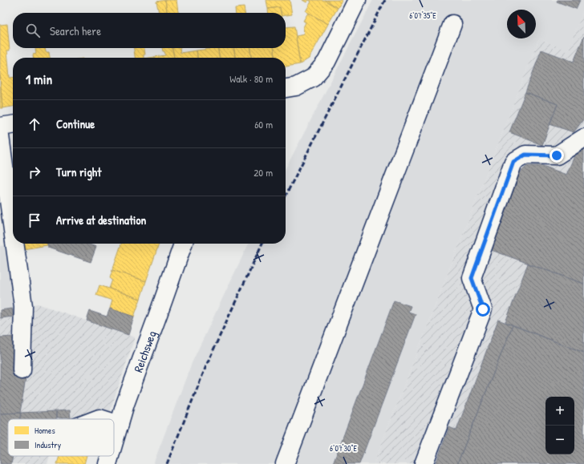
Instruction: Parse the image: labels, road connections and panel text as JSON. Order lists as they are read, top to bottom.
{
  "streets": {
    "street": ["Reichsweg"]
  },
  "legend": ["Homes", "Industry"],
  "north": "top left",
  "page": {
    "search": "Search here",
    "heading": ["1 min", "Walk · 80 m"],
    "list": [
      ["Continue", "60 m"],
      ["Turn right", "20 m"],
      "Arrive at destination"
    ],
    "map_buttons": ["+", "−"]
  },
  "coordinates": ["6°07'35\"E", "6°07'30\"E"]
}
